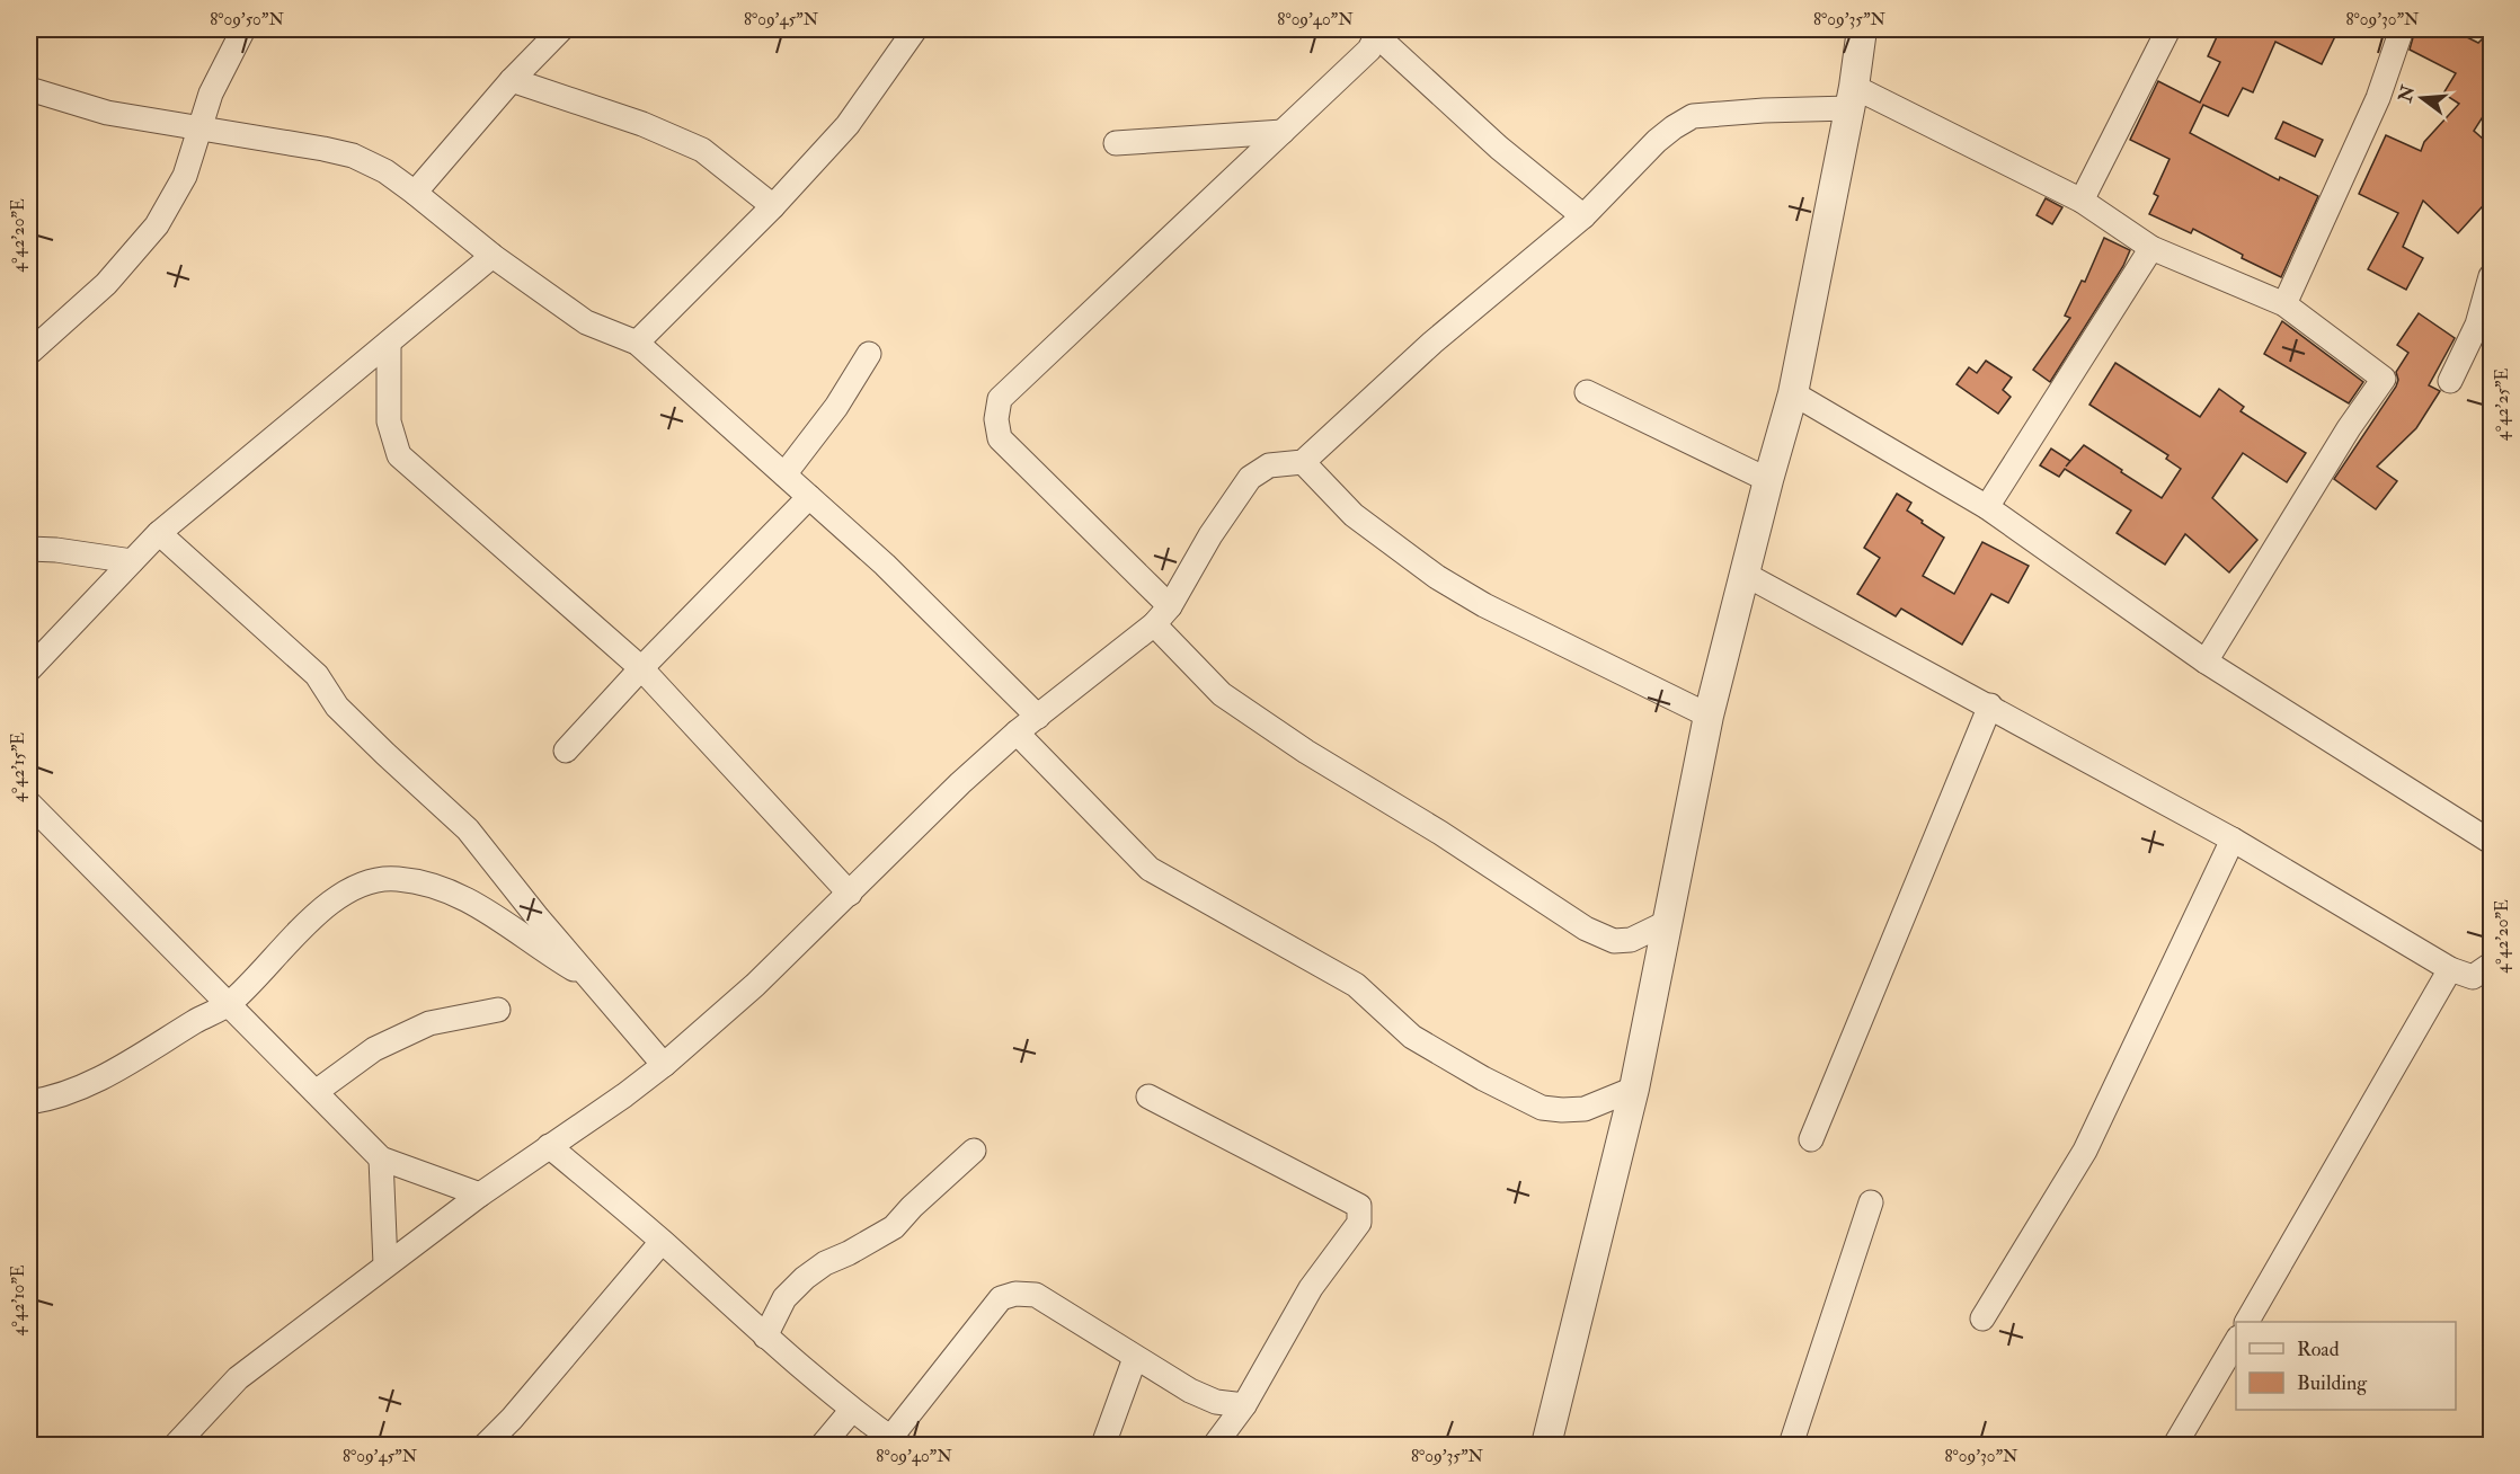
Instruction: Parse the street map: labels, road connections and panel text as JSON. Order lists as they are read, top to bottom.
{
  "legend": ["Road", "Building"],
  "north": "left",
  "coordinates": [
    "8°09'50\"N",
    "8°09'45\"N",
    "8°09'40\"N",
    "8°09'35\"N",
    "8°09'30\"N",
    "4°42'20\"E",
    "4°42'25\"E",
    "4°42'15\"E",
    "4°42'10\"E"
  ]
}
